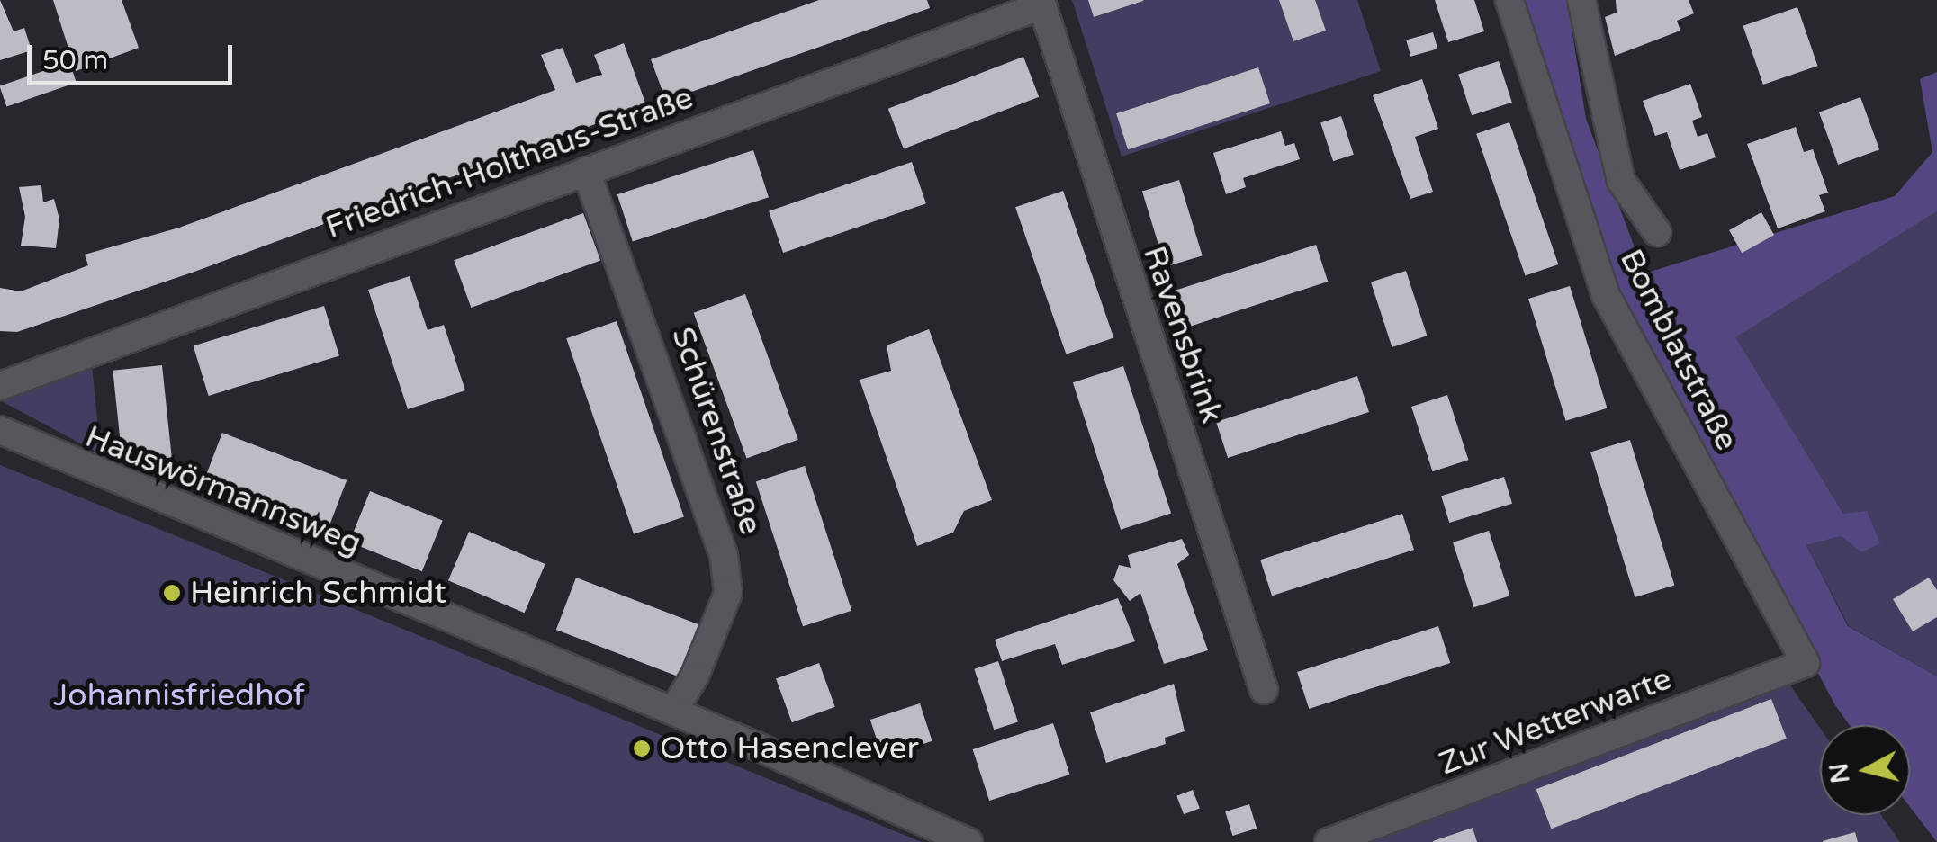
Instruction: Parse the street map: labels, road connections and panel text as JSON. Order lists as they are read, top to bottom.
{
  "streets": {
    "street": [
      "Friedrich-Holthaus-Straße",
      "Ravensbrink",
      "Bomblatstraße",
      "Schürenstraße",
      "Hauswörmannsweg",
      "Zur Wetterwarte"
    ]
  },
  "crossings": [
    ["Friedrich-Holthaus-Straße", "Ravensbrink"],
    ["Friedrich-Holthaus-Straße", "Schürenstraße"],
    ["Bomblatstraße", "Zur Wetterwarte"],
    ["Schürenstraße", "Hauswörmannsweg"]
  ],
  "parks": ["Johannisfriedhof"],
  "places": ["Heinrich Schmidt", "Otto Hasenclever"],
  "scale_bar": "50 m",
  "north": "left"
}
